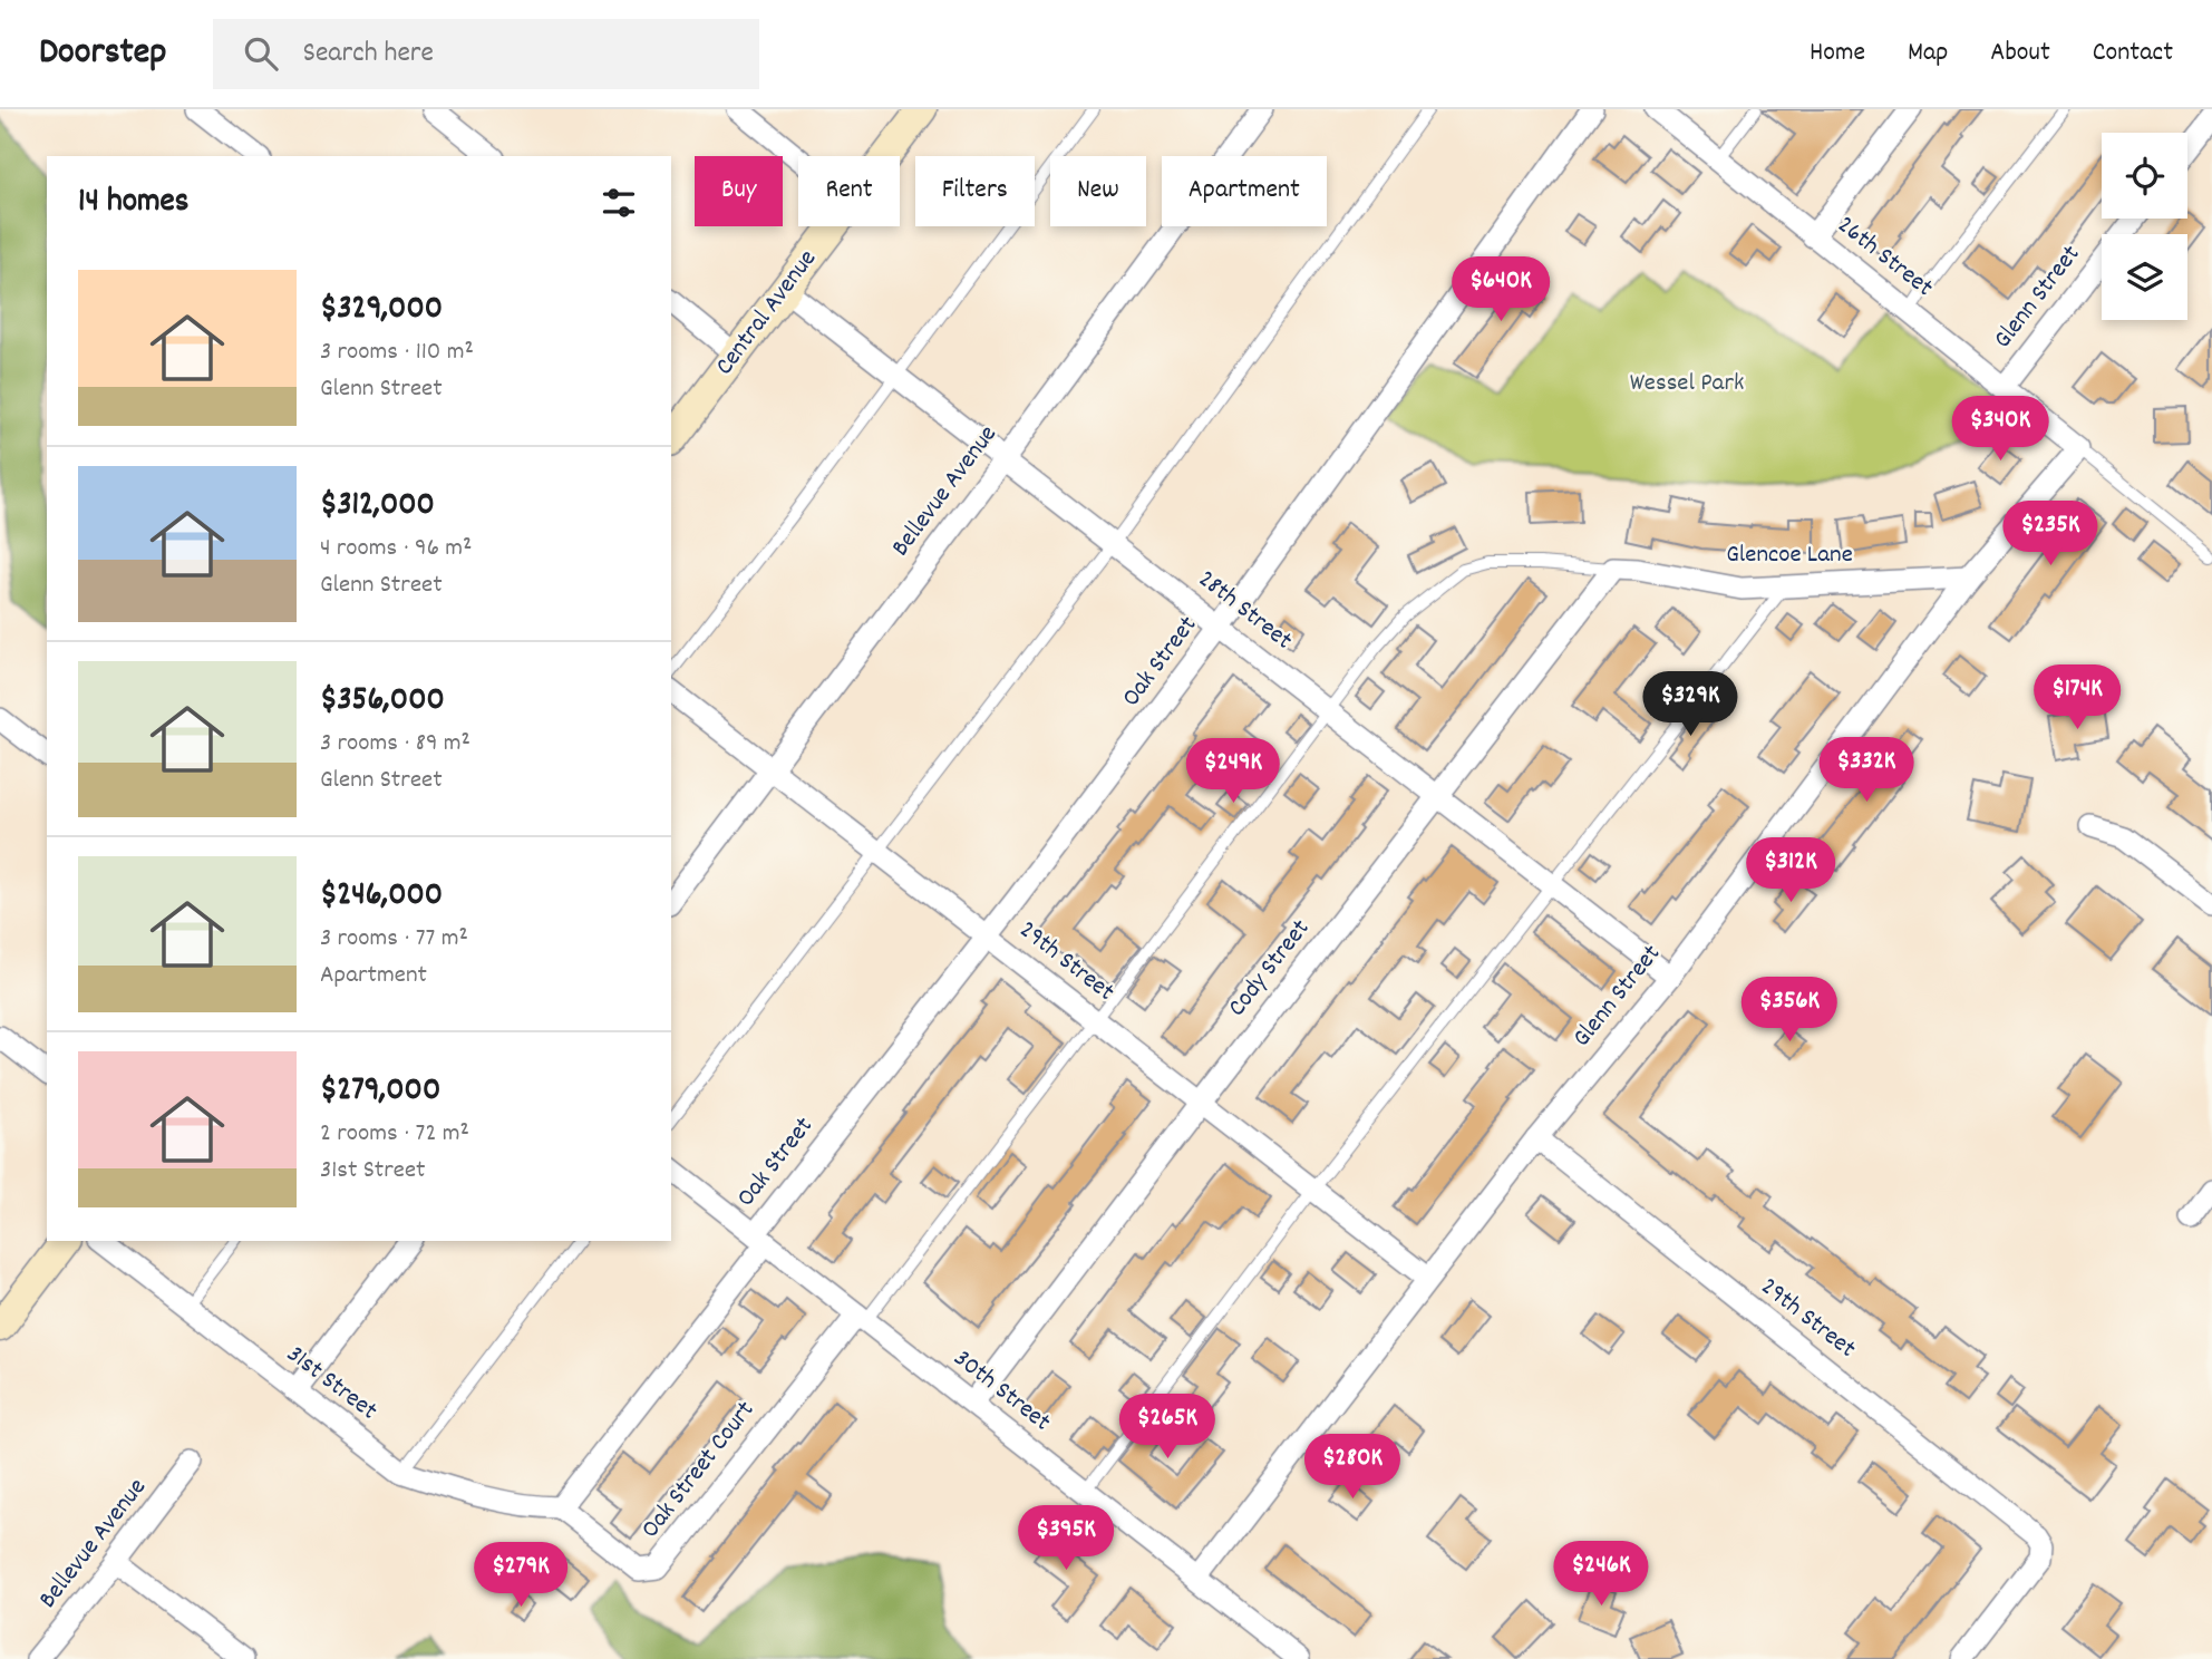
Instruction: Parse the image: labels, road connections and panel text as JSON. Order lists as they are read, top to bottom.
{
  "streets": {
    "street": [
      "26th Street",
      "Glenn Street",
      "Central Avenue",
      "Bellevue Avenue",
      "Glencoe Lane",
      "28th Street",
      "Oak Street",
      "29th Street",
      "Cody Street",
      "31st Street",
      "30th Street",
      "Oak Street Court"
    ]
  },
  "crossings": [
    ["26th Street", "Glenn Street"],
    ["Glenn Street", "Glencoe Lane"],
    ["Glenn Street", "28th Street"],
    ["Glenn Street", "29th Street"],
    ["Glenn Street", "30th Street"],
    ["Central Avenue", "28th Street"],
    ["Bellevue Avenue", "28th Street"],
    ["Bellevue Avenue", "29th Street"],
    ["Glencoe Lane", "Cody Street"],
    ["28th Street", "Oak Street"],
    ["28th Street", "Cody Street"],
    ["Oak Street", "29th Street"],
    ["Oak Street", "31st Street"],
    ["Oak Street", "30th Street"],
    ["Oak Street", "Oak Street Court"],
    ["29th Street", "Cody Street"],
    ["Cody Street", "30th Street"],
    ["31st Street", "Oak Street Court"],
    ["30th Street", "Oak Street Court"]
  ],
  "parks": ["Wessel Park"],
  "page": {
    "header": "Doorstep",
    "search": "Search here",
    "nav": [
      "Home",
      "Map",
      "About",
      "Contact"
    ],
    "chip": [
      "Buy",
      "Rent",
      "Filters",
      "New",
      "Apartment"
    ],
    "heading": "14 homes",
    "list": [
      {
        "name": "$329,000",
        "note": "3 rooms · 110 m² · Glenn Street"
      },
      {
        "name": "$312,000",
        "note": "4 rooms · 96 m² · Glenn Street"
      },
      {
        "name": "$356,000",
        "note": "3 rooms · 89 m² · Glenn Street"
      },
      {
        "name": "$246,000",
        "note": "3 rooms · 77 m² · Apartment"
      },
      {
        "name": "$279,000",
        "note": "2 rooms · 72 m² · 31st Street"
      }
    ],
    "price": [
      "$640K",
      "$340K",
      "$235K",
      "$174K",
      "$329K",
      "$332K",
      "$249K",
      "$312K",
      "$356K",
      "$265K",
      "$280K",
      "$395K",
      "$246K",
      "$279K"
    ]
  }
}
